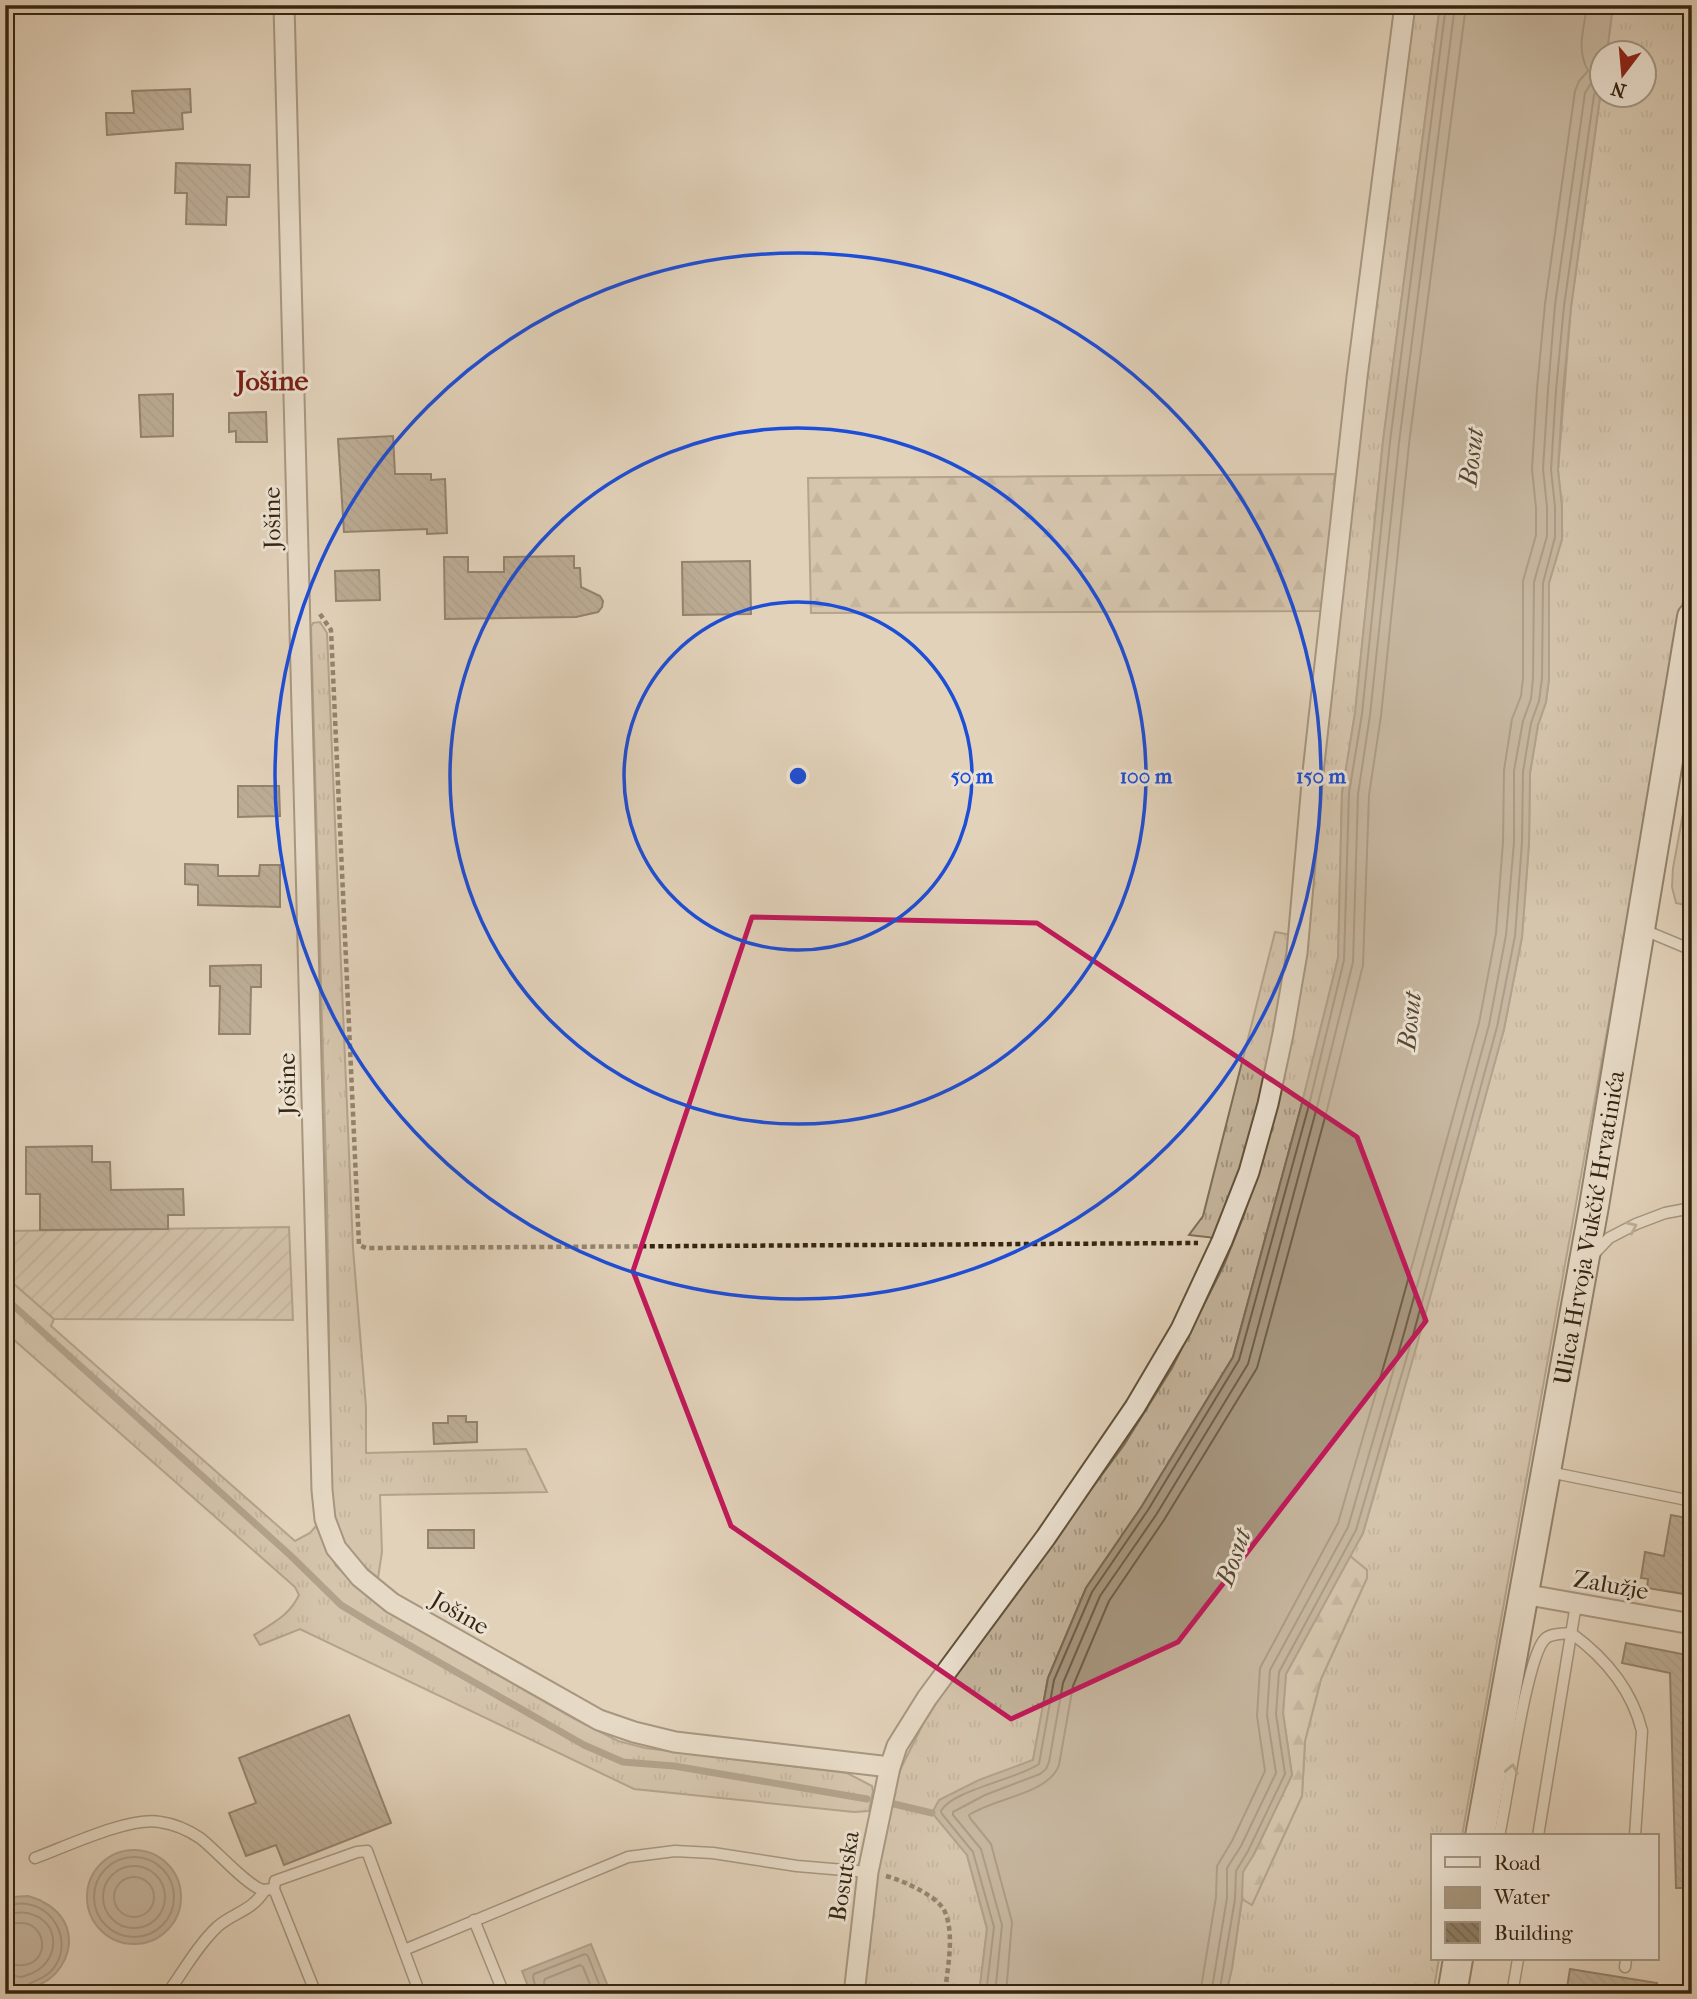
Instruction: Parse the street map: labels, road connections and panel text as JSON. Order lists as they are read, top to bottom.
{
  "streets": {
    "main road": ["Ulica Hrvoja Vukčić Hrvatinića"],
    "street": ["Jošine", "Zalužje", "Bosutska"]
  },
  "crossings": [
    ["Jošine", "Bosutska"],
    ["Ulica Hrvoja Vukčić Hrvatinića", "Zalužje"]
  ],
  "districts": ["Jošine"],
  "water": ["Bosut"],
  "legend": ["Road", "Water", "Building"],
  "north": "bottom",
  "rings": ["50 m", "100 m", "150 m"]
}
